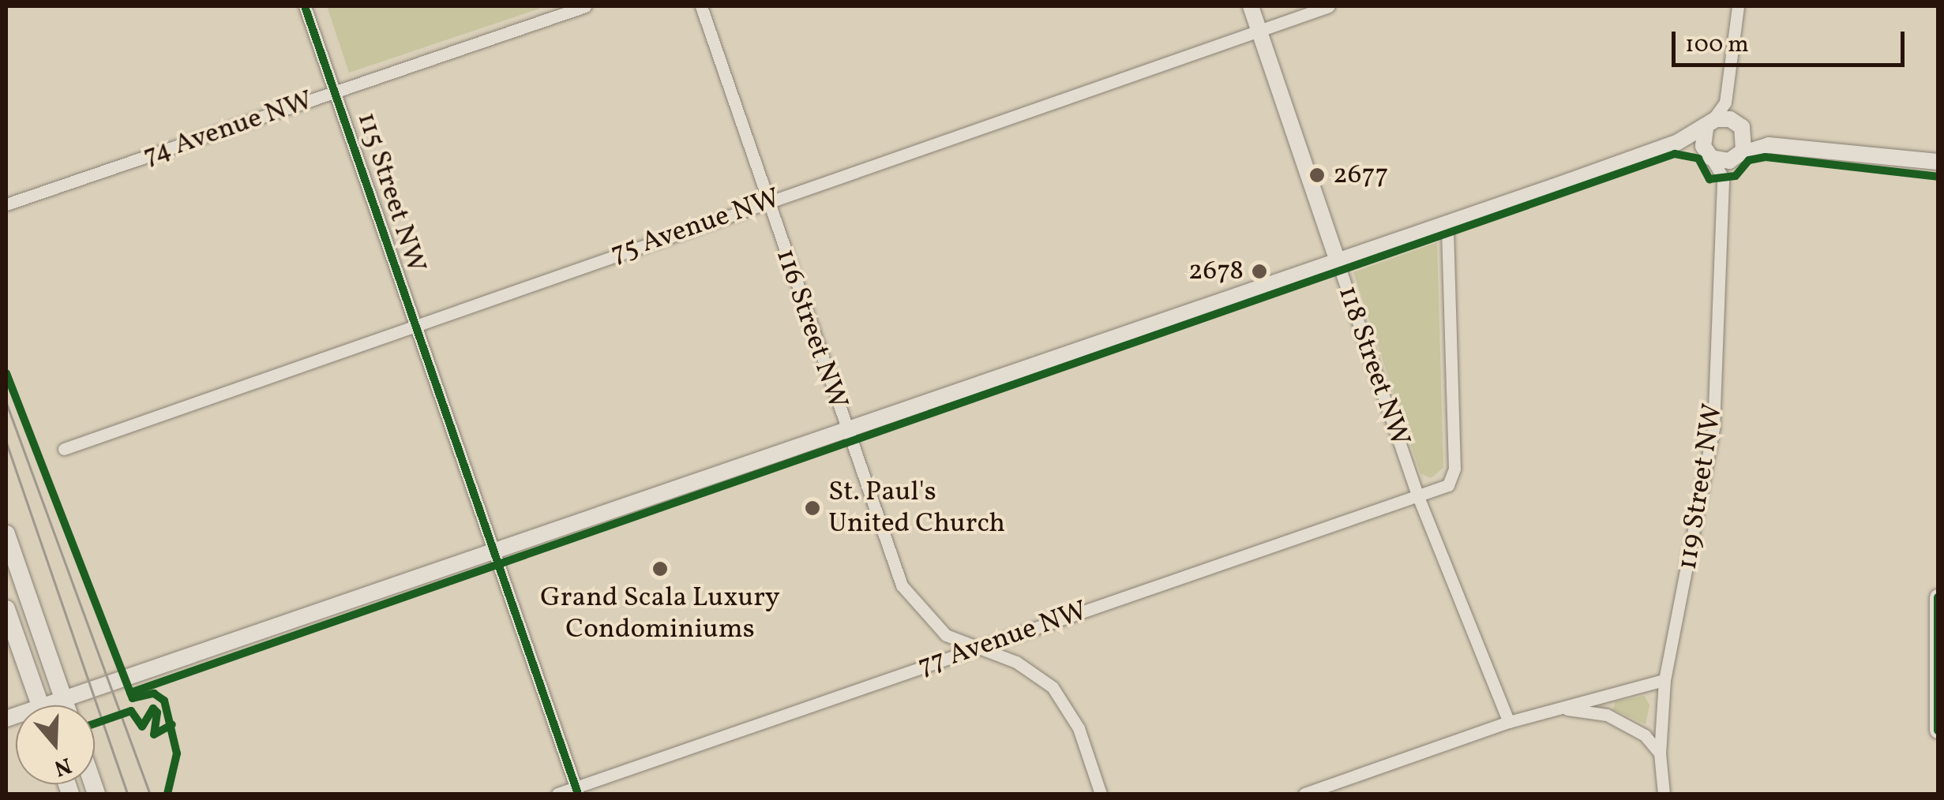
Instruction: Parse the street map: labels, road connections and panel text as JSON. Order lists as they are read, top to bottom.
{
  "streets": {
    "street": [
      "74 Avenue NW",
      "115 Street NW",
      "75 Avenue NW",
      "116 Street NW",
      "118 Street NW",
      "119 Street NW",
      "77 Avenue NW"
    ]
  },
  "crossings": [
    ["74 Avenue NW", "115 Street NW"],
    ["115 Street NW", "75 Avenue NW"],
    ["115 Street NW", "77 Avenue NW"],
    ["75 Avenue NW", "116 Street NW"],
    ["75 Avenue NW", "118 Street NW"],
    ["116 Street NW", "77 Avenue NW"],
    ["118 Street NW", "77 Avenue NW"]
  ],
  "places": [
    "2677",
    "2678",
    "St. Paul's United Church",
    "Grand Scala Luxury Condominiums"
  ],
  "scale_bar": "100 m",
  "north": "bottom"
}
